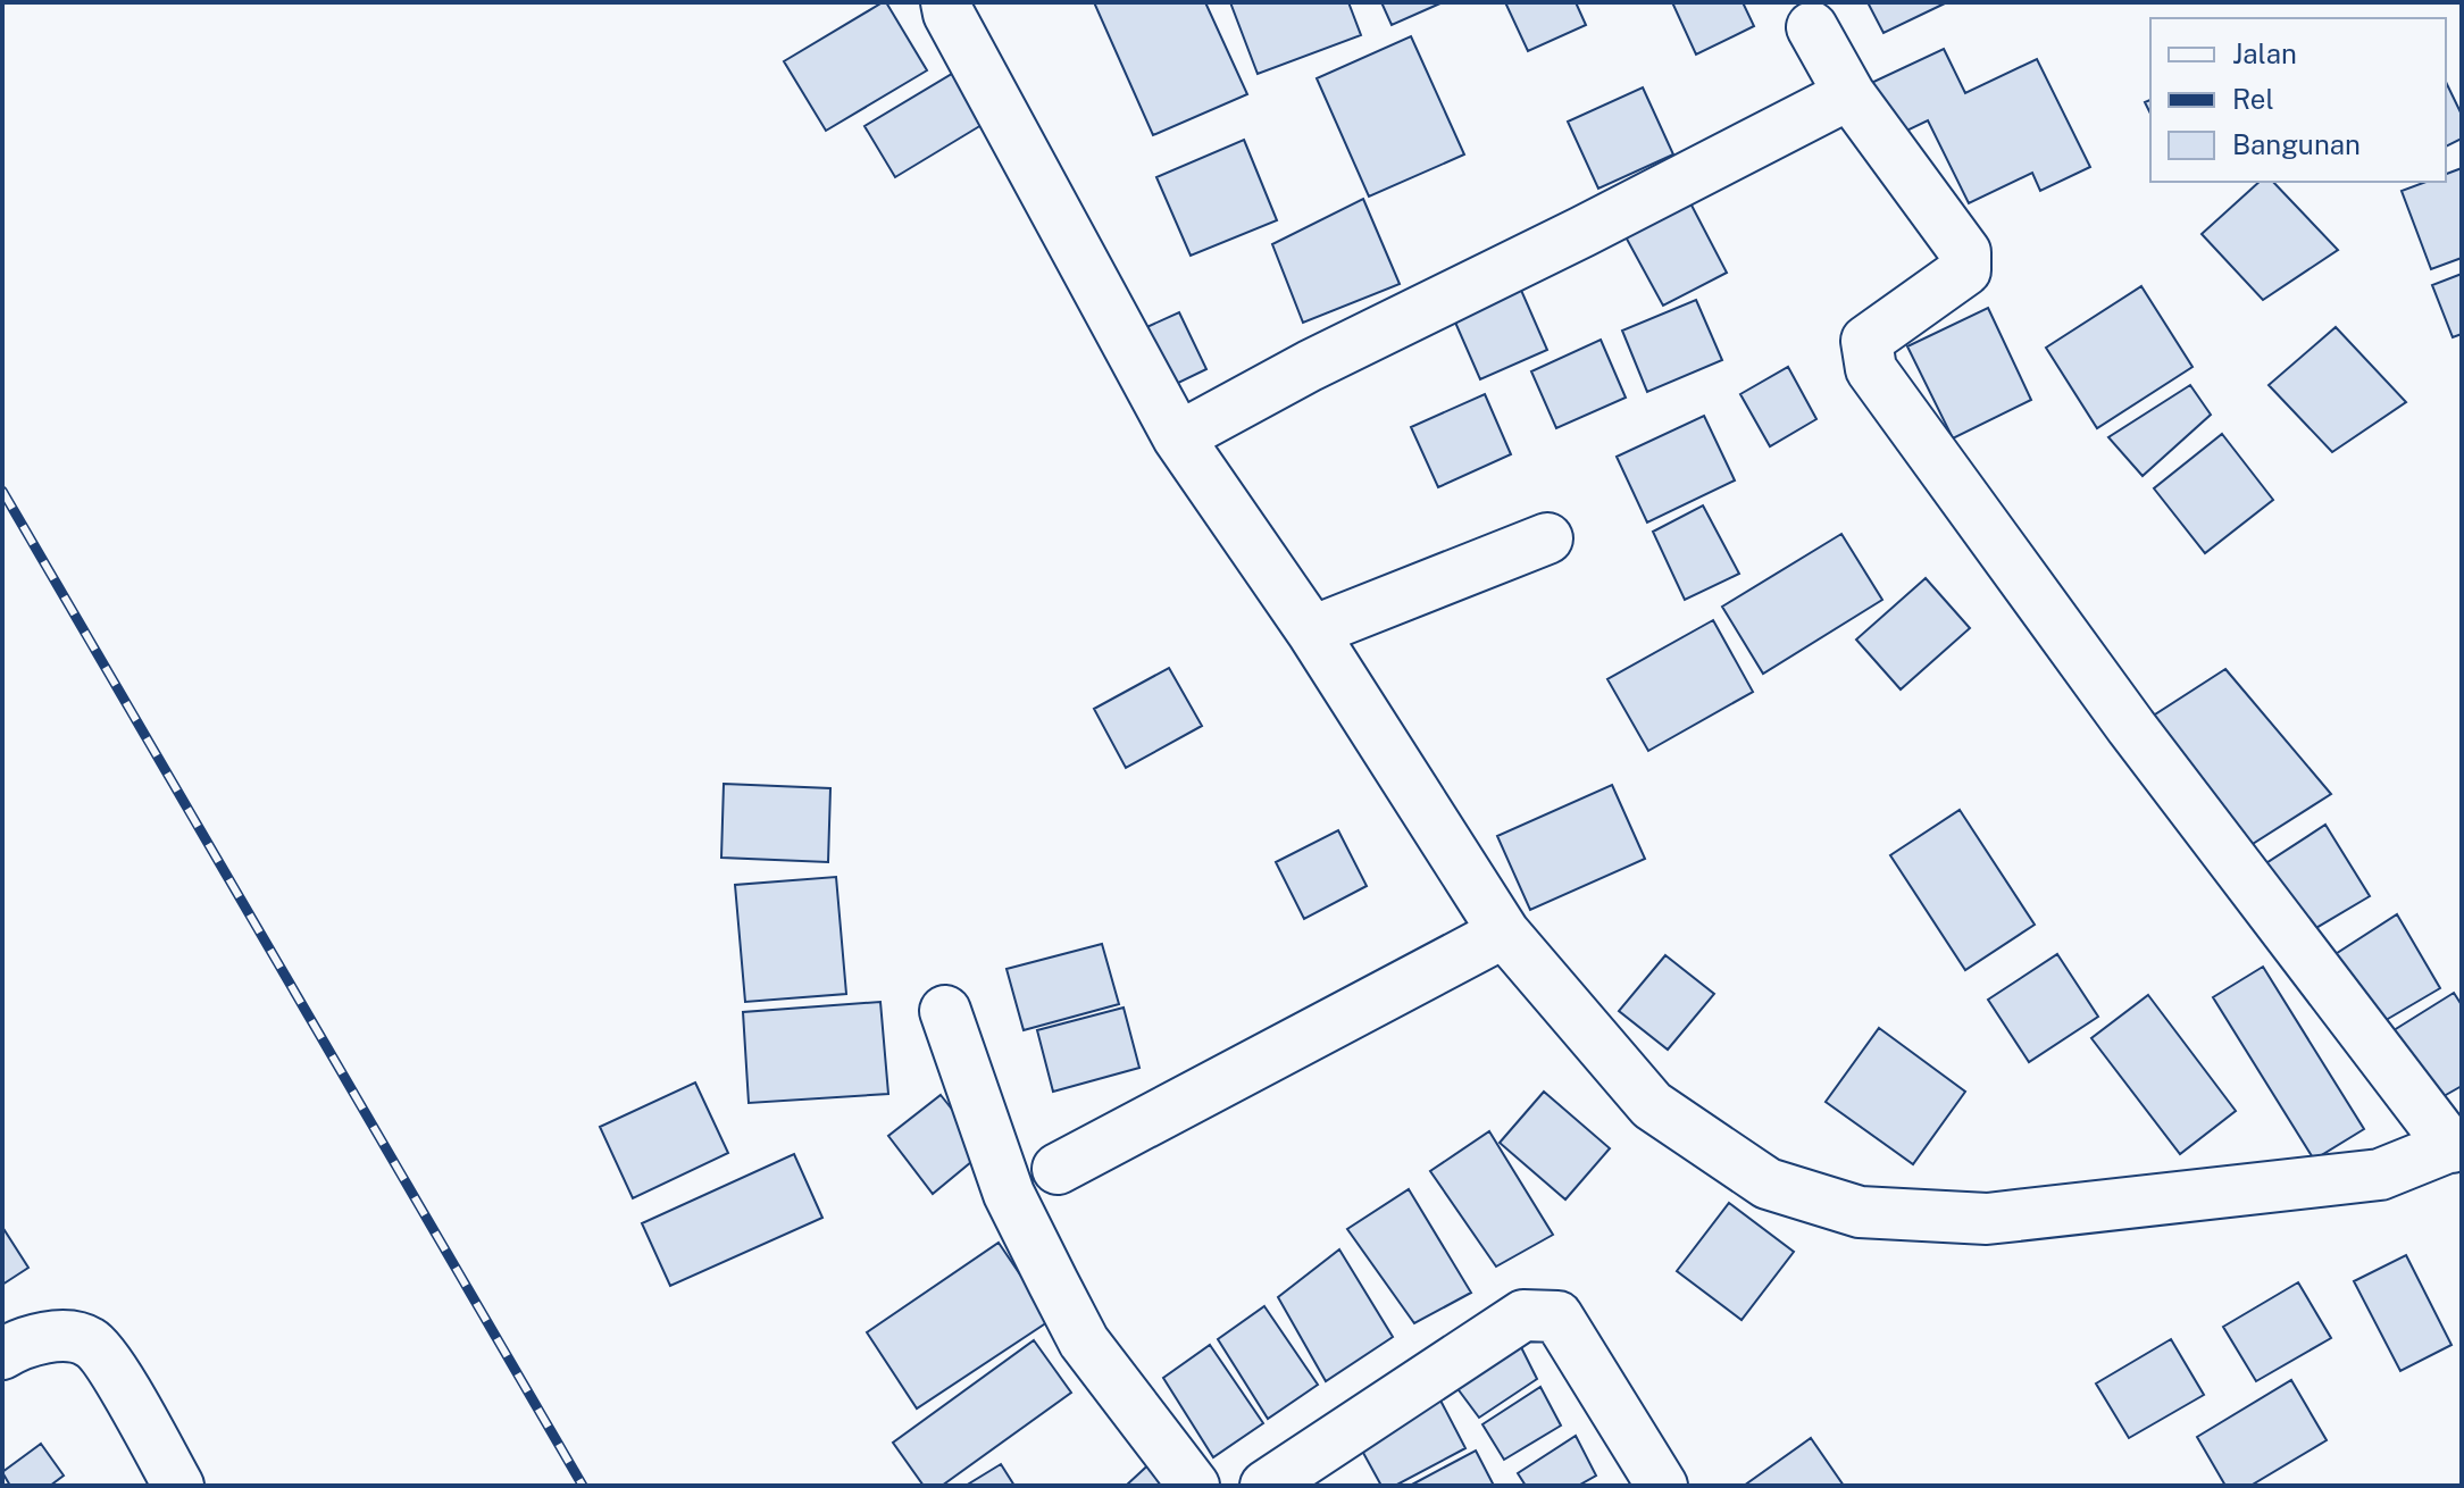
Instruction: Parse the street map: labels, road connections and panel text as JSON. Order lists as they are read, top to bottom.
{
  "legend": ["Jalan", "Rel", "Bangunan"]
}
